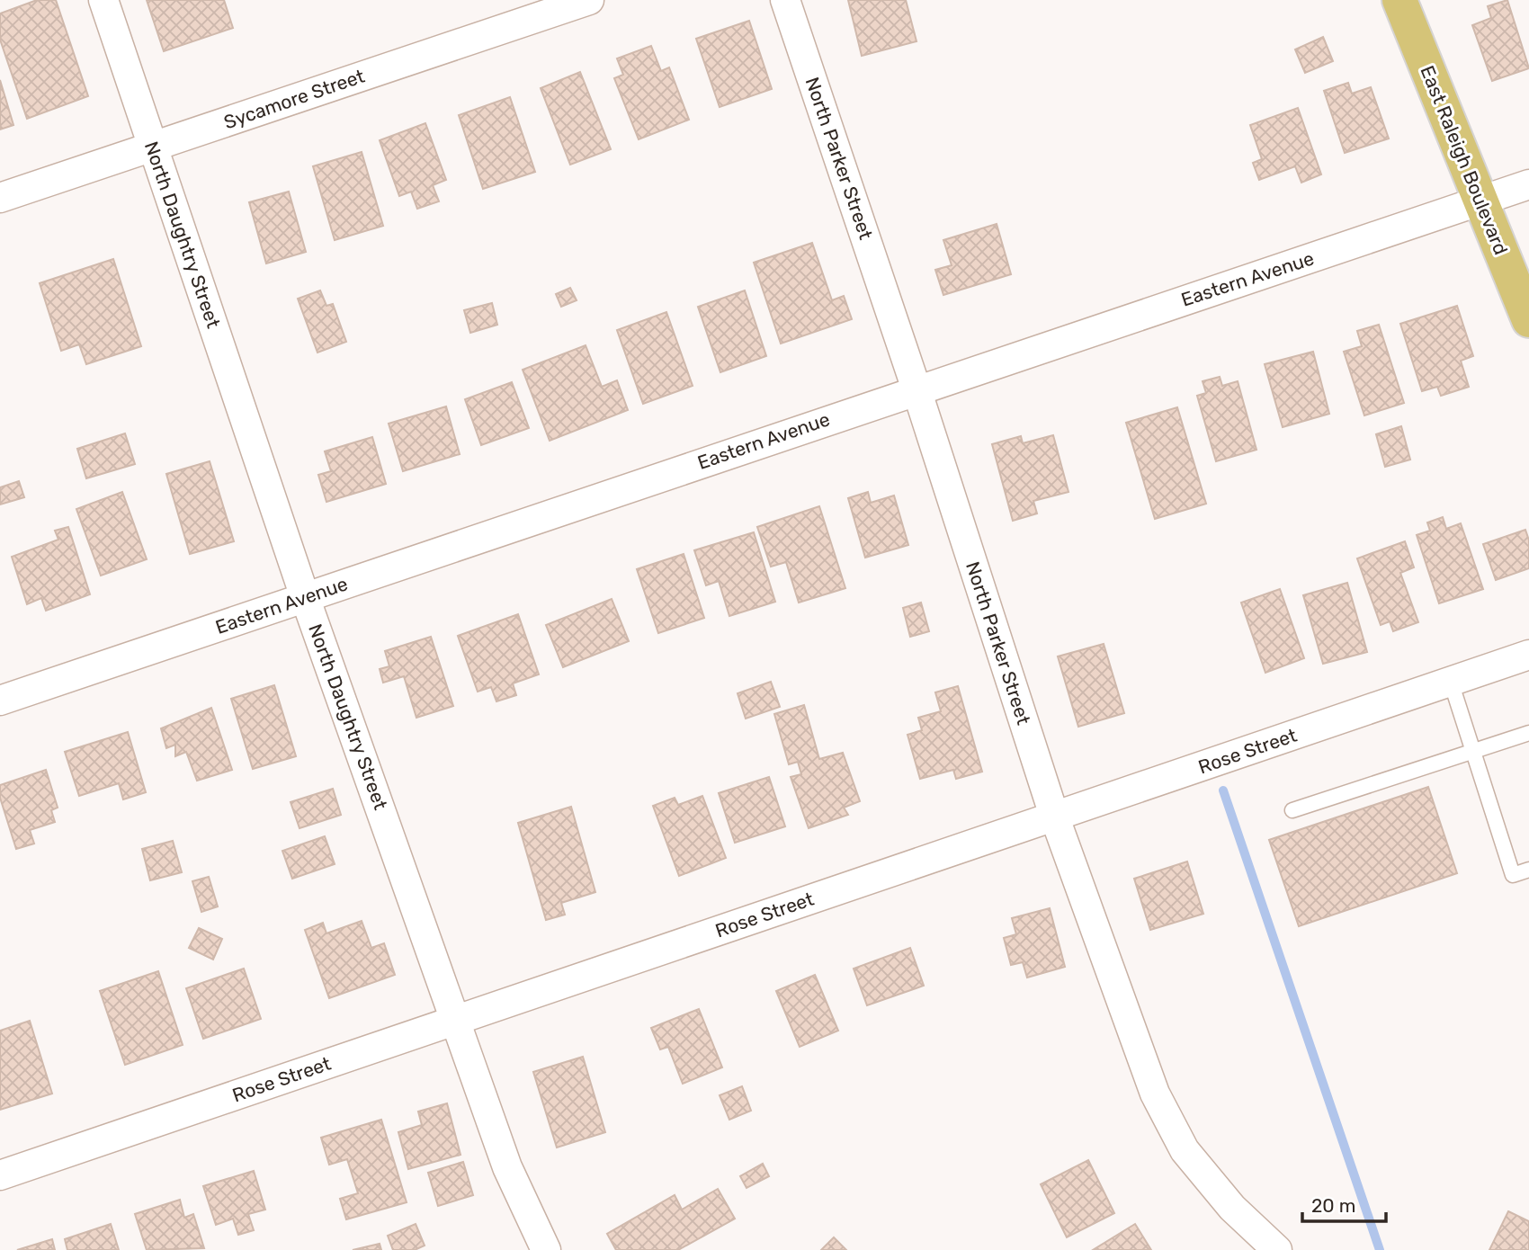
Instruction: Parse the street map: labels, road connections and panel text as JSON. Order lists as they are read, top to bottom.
{
  "streets": {
    "main road": ["East Raleigh Boulevard"],
    "street": [
      "Sycamore Street",
      "North Parker Street",
      "North Daughtry Street",
      "Eastern Avenue",
      "Rose Street"
    ]
  },
  "crossings": [
    ["Sycamore Street", "North Daughtry Street"],
    ["North Parker Street", "Eastern Avenue"],
    ["North Parker Street", "Rose Street"],
    ["East Raleigh Boulevard", "Eastern Avenue"],
    ["North Daughtry Street", "Eastern Avenue"],
    ["North Daughtry Street", "Rose Street"]
  ],
  "scale_bar": "20 m"
}
